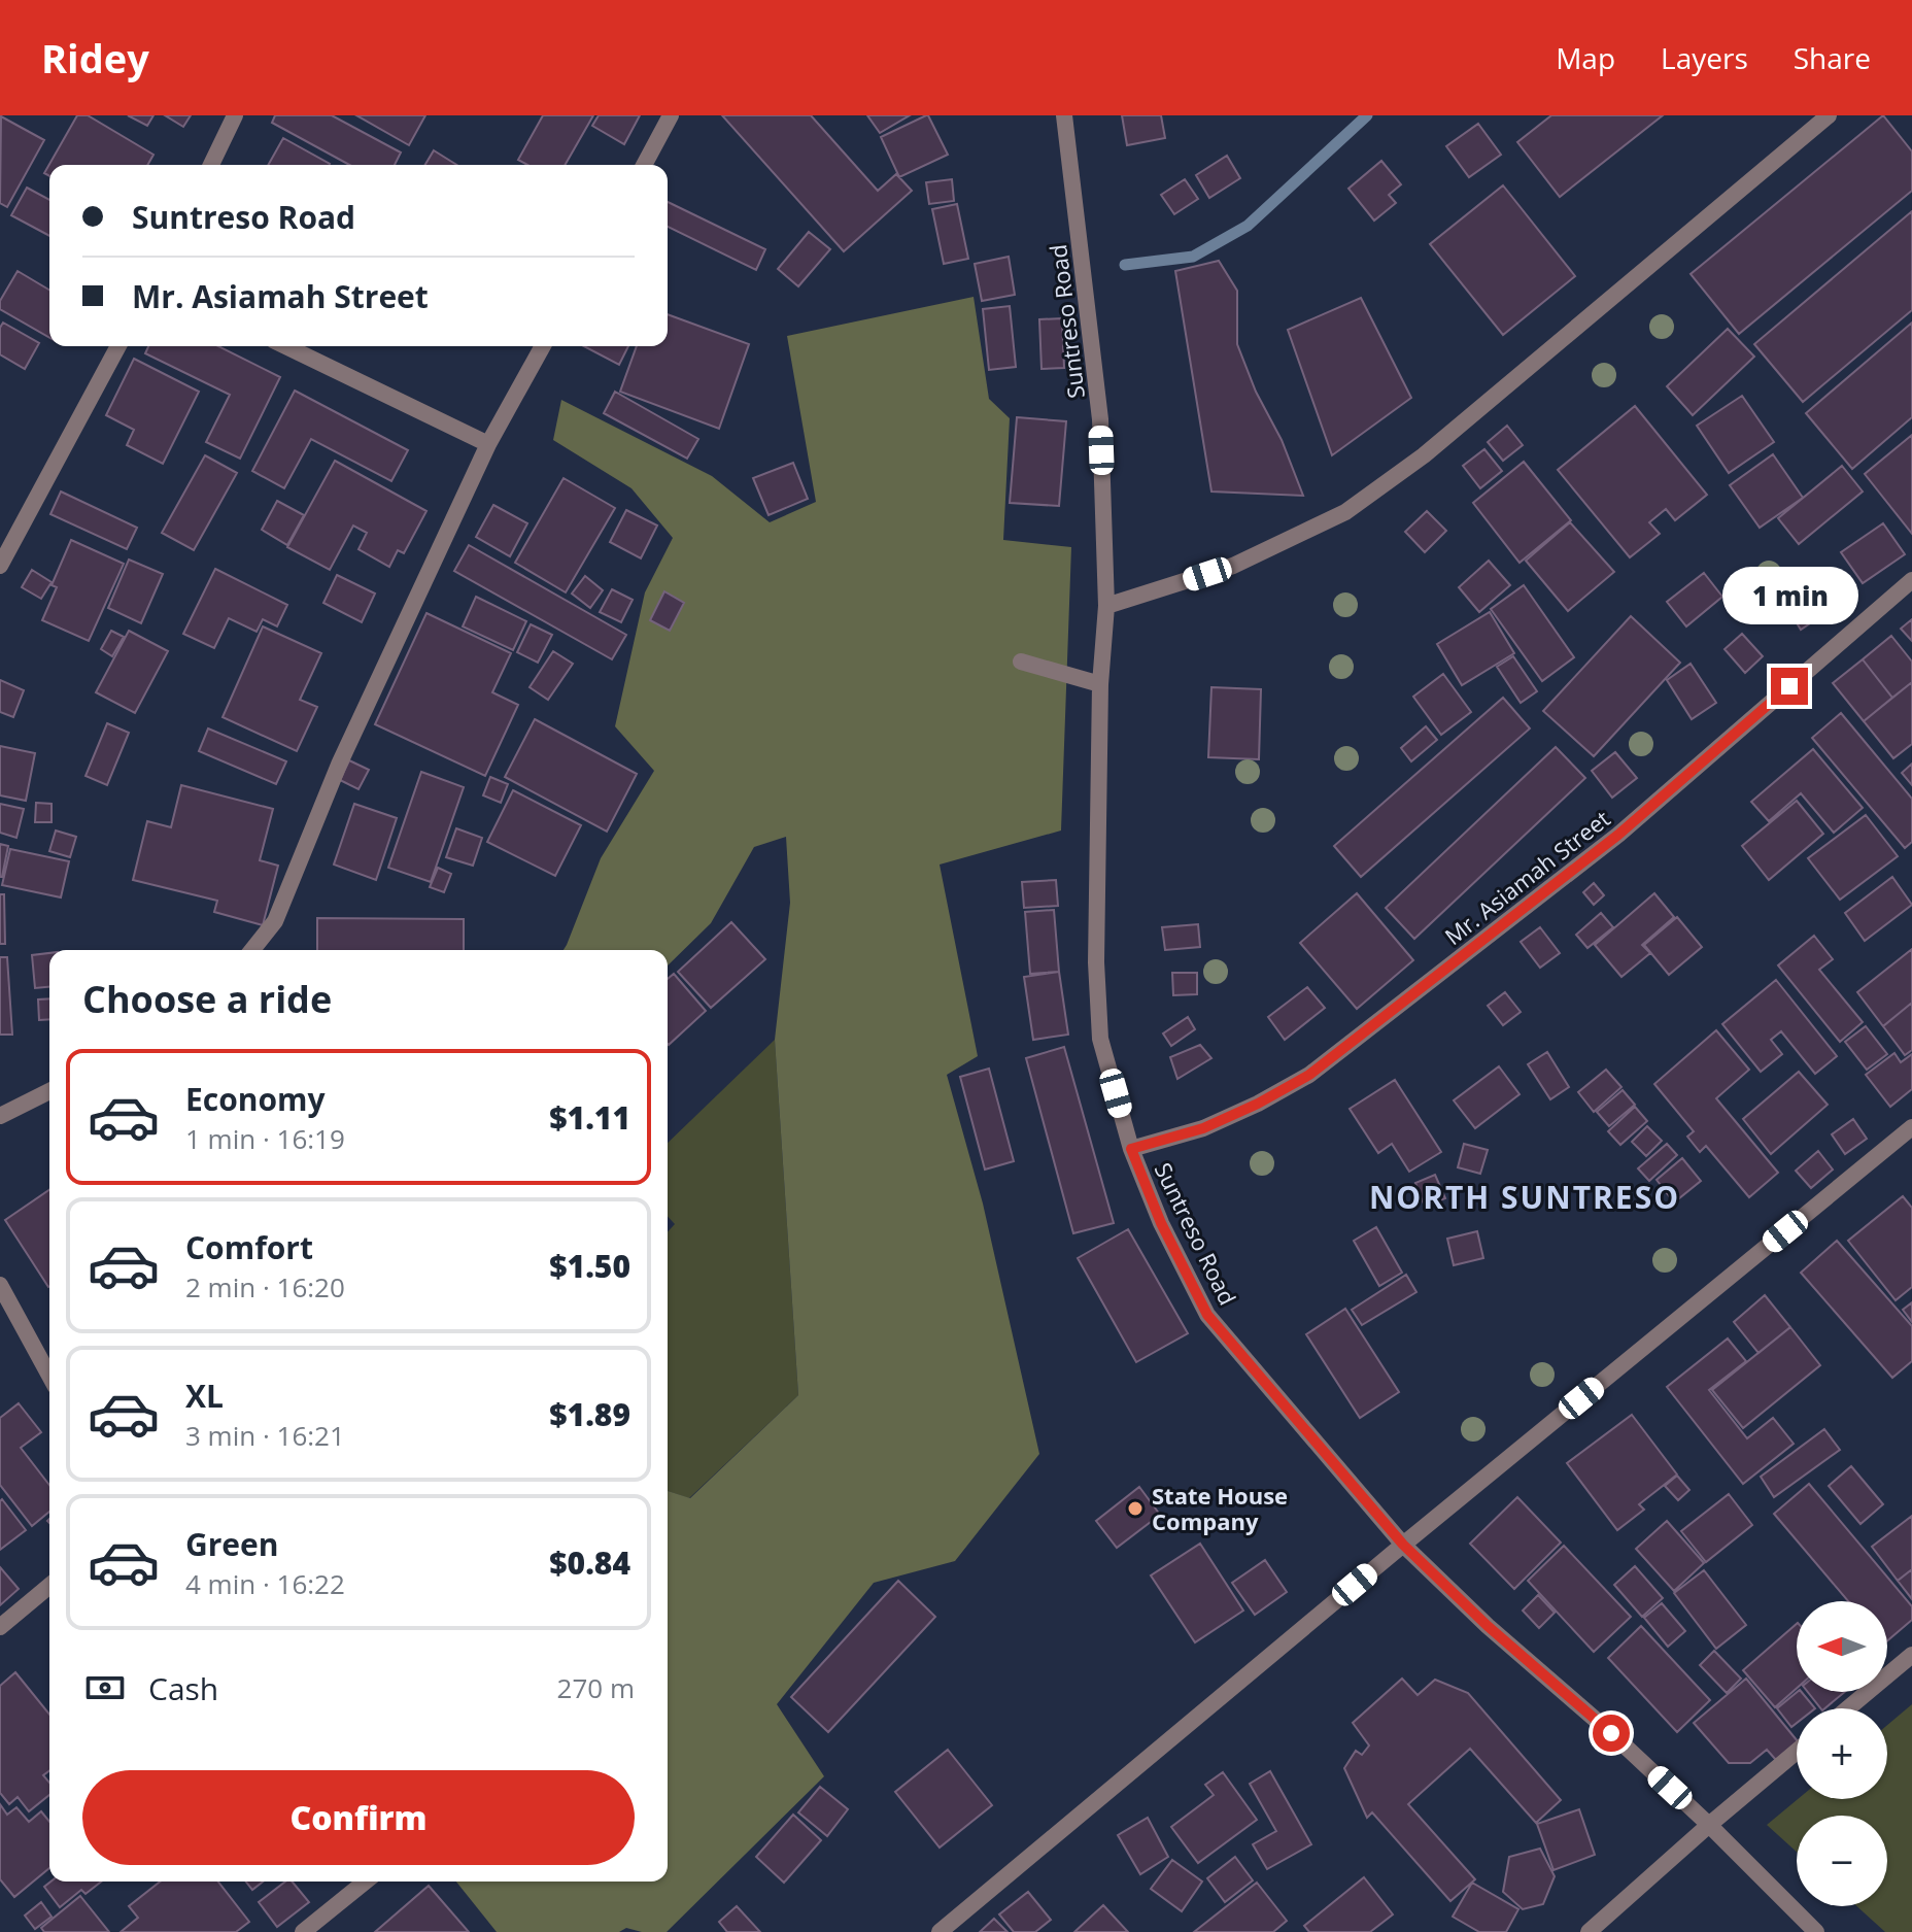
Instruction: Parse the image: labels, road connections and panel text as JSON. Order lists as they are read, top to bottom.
{
  "streets": {
    "street": ["Suntreso Road", "Mr. Asiamah Street"]
  },
  "crossings": [
    ["Suntreso Road", "Mr. Asiamah Street"]
  ],
  "districts": ["NORTH SUNTRESO"],
  "places": ["State House Company"],
  "north": "left",
  "page": {
    "header": "Ridey",
    "nav": ["Map", "Layers", "Share"],
    "banner": ["Suntreso Road", "Mr. Asiamah Street"],
    "bubble": "1 min",
    "heading": "Choose a ride",
    "list": [
      {
        "name": "Economy",
        "note": "1 min · 16:19",
        "value": "$1.11"
      },
      {
        "name": "Comfort",
        "note": "2 min · 16:20",
        "value": "$1.50"
      },
      {
        "name": "XL",
        "note": "3 min · 16:21",
        "value": "$1.89"
      },
      {
        "name": "Green",
        "note": "4 min · 16:22",
        "value": "$0.84"
      }
    ],
    "map_buttons": ["+", "−"],
    "pay": ["Cash", "270 m"],
    "buttons": "Confirm"
  }
}
